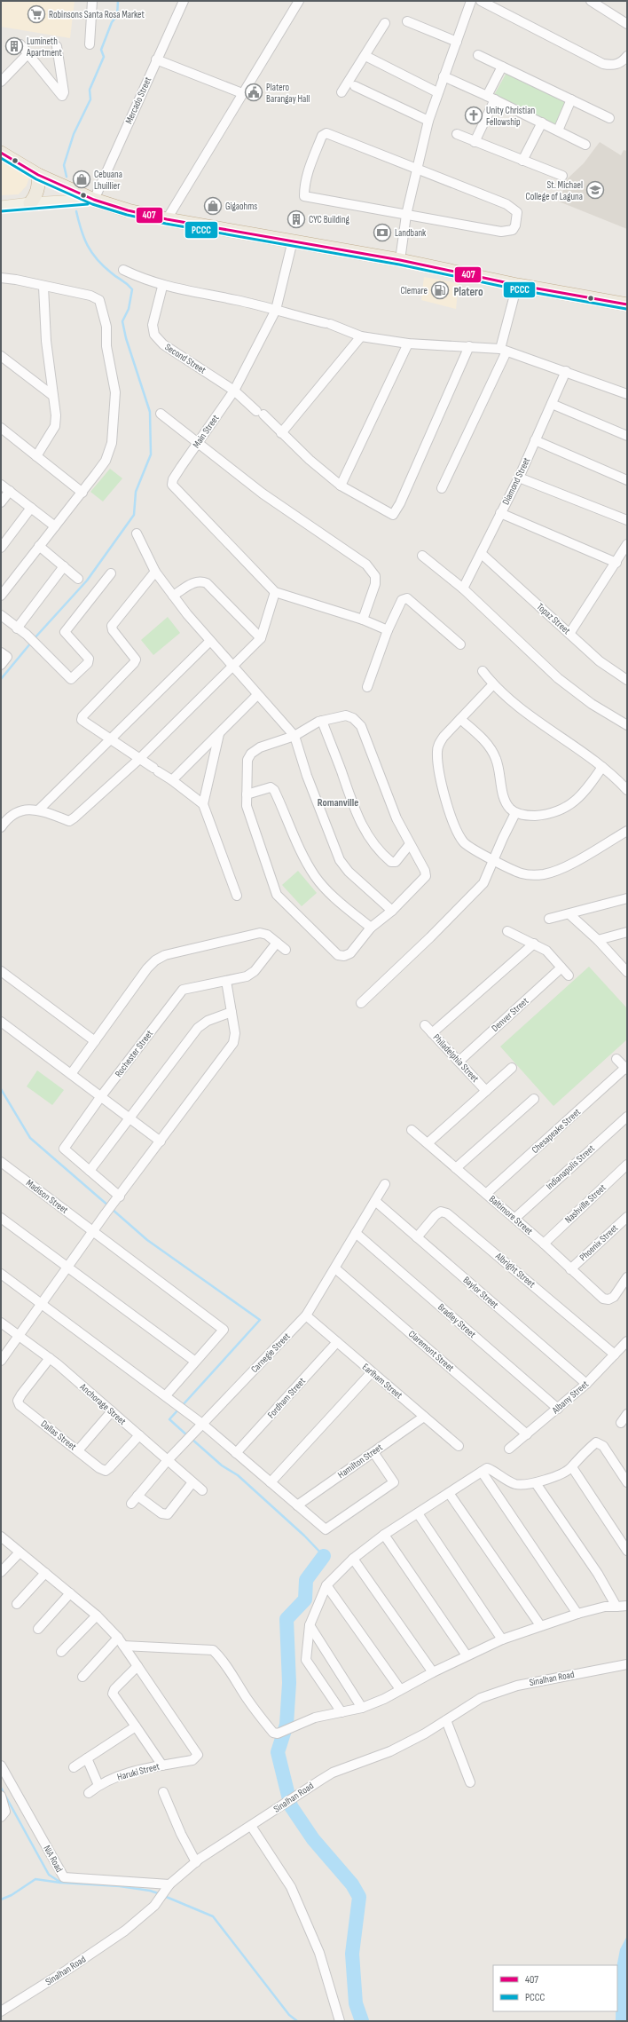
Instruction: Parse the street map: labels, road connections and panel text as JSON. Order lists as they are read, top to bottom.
{
  "streets": {
    "street": [
      "Mercado Street",
      "Second Street",
      "Main Street",
      "Diamond Street",
      "Topaz Street",
      "Denver Street",
      "Rochester Street",
      "Philadelphia Street",
      "Chesapeake Street",
      "Indianapolis Street",
      "Madison Street",
      "Nashville Street",
      "Baltimore Street",
      "Phoenix Street",
      "Albright Street",
      "Baylor Street",
      "Bradley Street",
      "Claremont Street",
      "Carnegie Street",
      "Earlham Street",
      "Albany Street",
      "Fordham Street",
      "Anchorage Street",
      "Dallas Street",
      "Hamilton Street",
      "Sinalhan Road",
      "Haruki Street",
      "NIA Road"
    ]
  },
  "crossings": [
    ["Second Street", "Main Street"],
    ["Diamond Street", "Topaz Street"],
    ["Denver Street", "Philadelphia Street"],
    ["Chesapeake Street", "Baltimore Street"],
    ["Indianapolis Street", "Baltimore Street"],
    ["Nashville Street", "Baltimore Street"],
    ["Baltimore Street", "Phoenix Street"],
    ["Albright Street", "Baylor Street"],
    ["Albright Street", "Albany Street"],
    ["Baylor Street", "Carnegie Street"],
    ["Baylor Street", "Albany Street"],
    ["Bradley Street", "Carnegie Street"],
    ["Bradley Street", "Albany Street"],
    ["Claremont Street", "Carnegie Street"],
    ["Claremont Street", "Albany Street"],
    ["Carnegie Street", "Earlham Street"],
    ["Carnegie Street", "Anchorage Street"],
    ["Earlham Street", "Fordham Street"],
    ["Earlham Street", "Hamilton Street"],
    ["Anchorage Street", "Dallas Street"],
    ["Sinalhan Road", "NIA Road"]
  ],
  "districts": ["Platero", "Romanville"],
  "places": {
    "supermarket": ["Robinsons Santa Rosa Market"],
    "building": ["Lumineth Apartment", "CYC Building"],
    "public building": ["Platero Barangay Hall"],
    "church": ["Unity Christian Fellowship"],
    "shop": ["Cebuana Lhuillier", "Gigaohms"],
    "school or university": ["St. Michael College of Laguna"],
    "bank": ["Landbank"],
    "fuel station": ["Clemare"]
  },
  "lines": ["transit line 407", "transit line PCCC"],
  "legend": ["407", "PCCC"]
}
